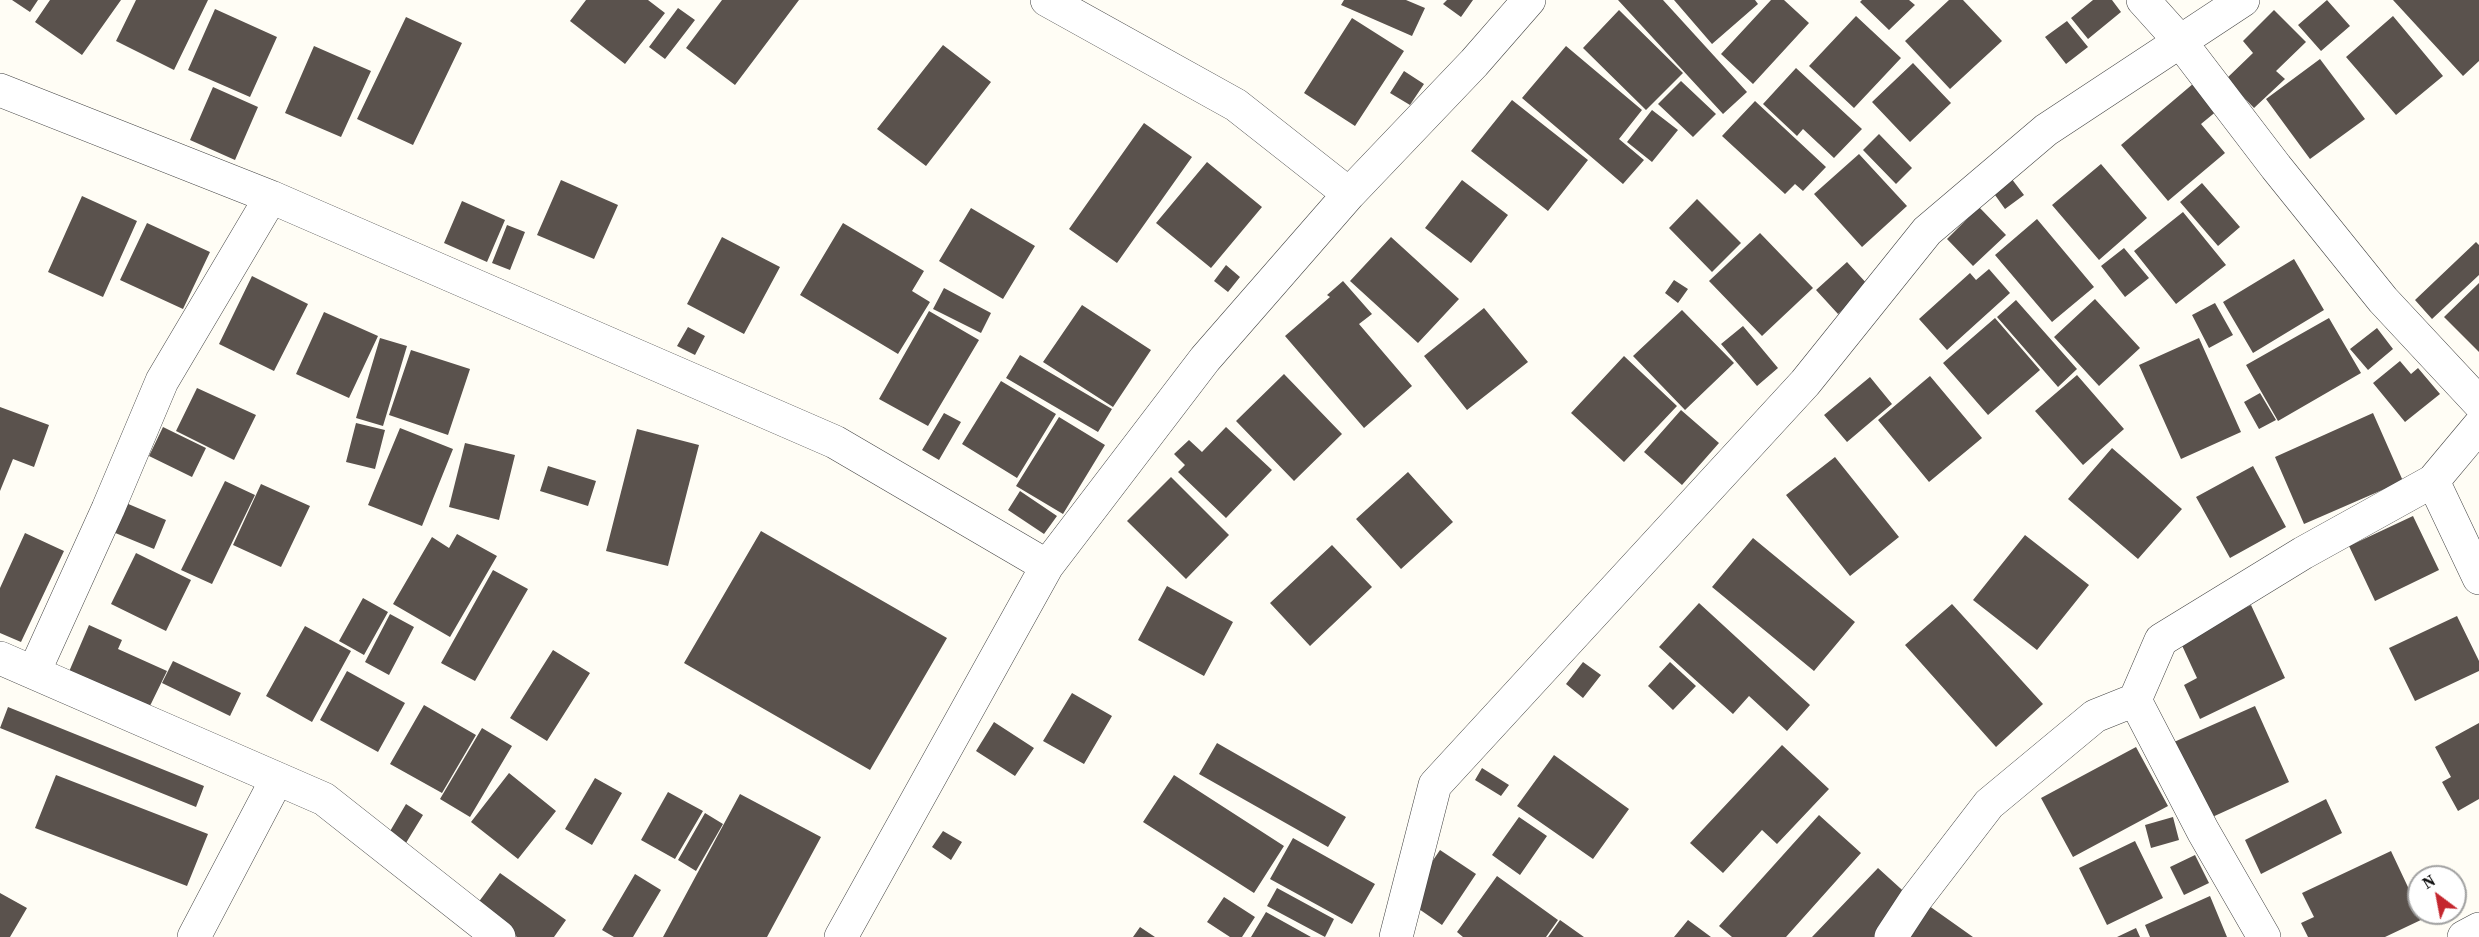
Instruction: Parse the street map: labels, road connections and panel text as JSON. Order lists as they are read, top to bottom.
{
  "north": "top left"
}
